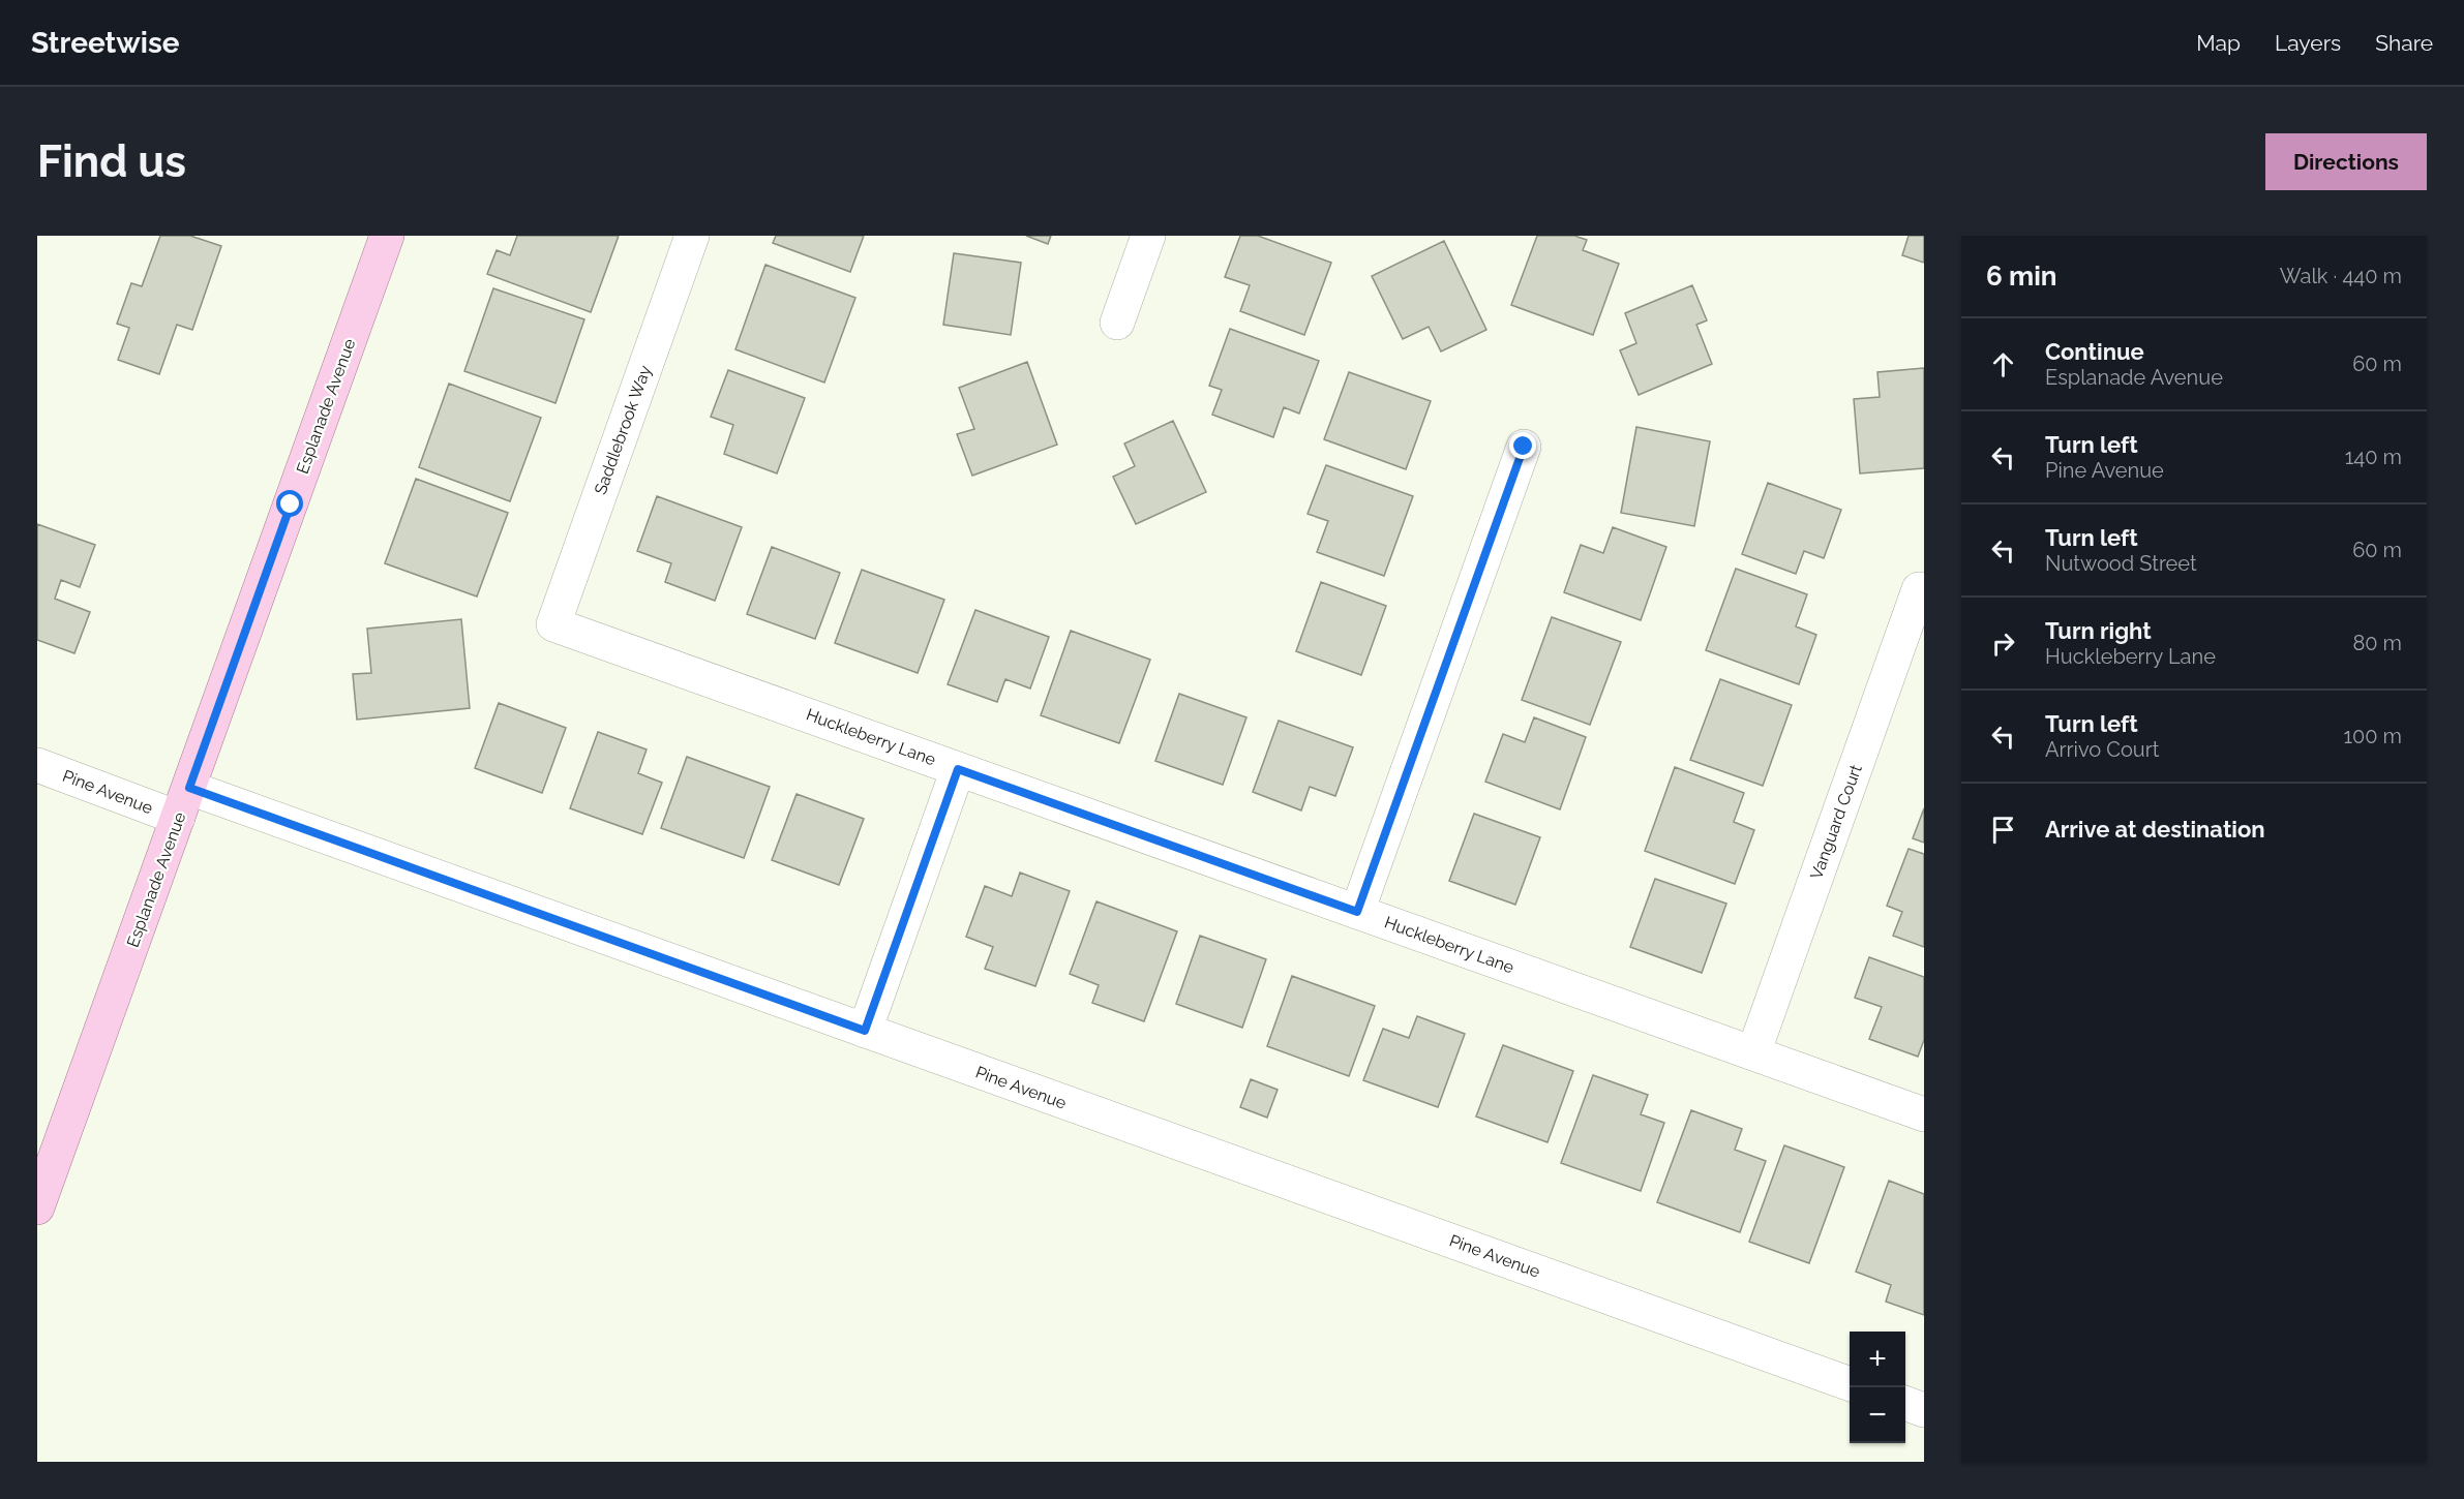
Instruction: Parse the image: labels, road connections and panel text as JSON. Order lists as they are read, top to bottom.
{
  "streets": {
    "main road": ["Esplanade Avenue"],
    "street": [
      "Saddlebrook Way",
      "Huckleberry Lane",
      "Pine Avenue",
      "Vanguard Court"
    ]
  },
  "crossings": [
    ["Esplanade Avenue", "Pine Avenue"],
    ["Saddlebrook Way", "Huckleberry Lane"],
    ["Huckleberry Lane", "Vanguard Court"]
  ],
  "page": {
    "header": "Streetwise",
    "nav": ["Map", "Layers", "Share"],
    "buttons": "Directions",
    "title": "Find us",
    "heading": ["6 min", "Walk · 440 m"],
    "list": [
      ["Continue", "Esplanade Avenue", "60 m"],
      ["Turn left", "Pine Avenue", "140 m"],
      ["Turn left", "Nutwood Street", "60 m"],
      ["Turn right", "Huckleberry Lane", "80 m"],
      ["Turn left", "Arrivo Court", "100 m"],
      "Arrive at destination"
    ],
    "map_buttons": ["+", "−"]
  }
}
